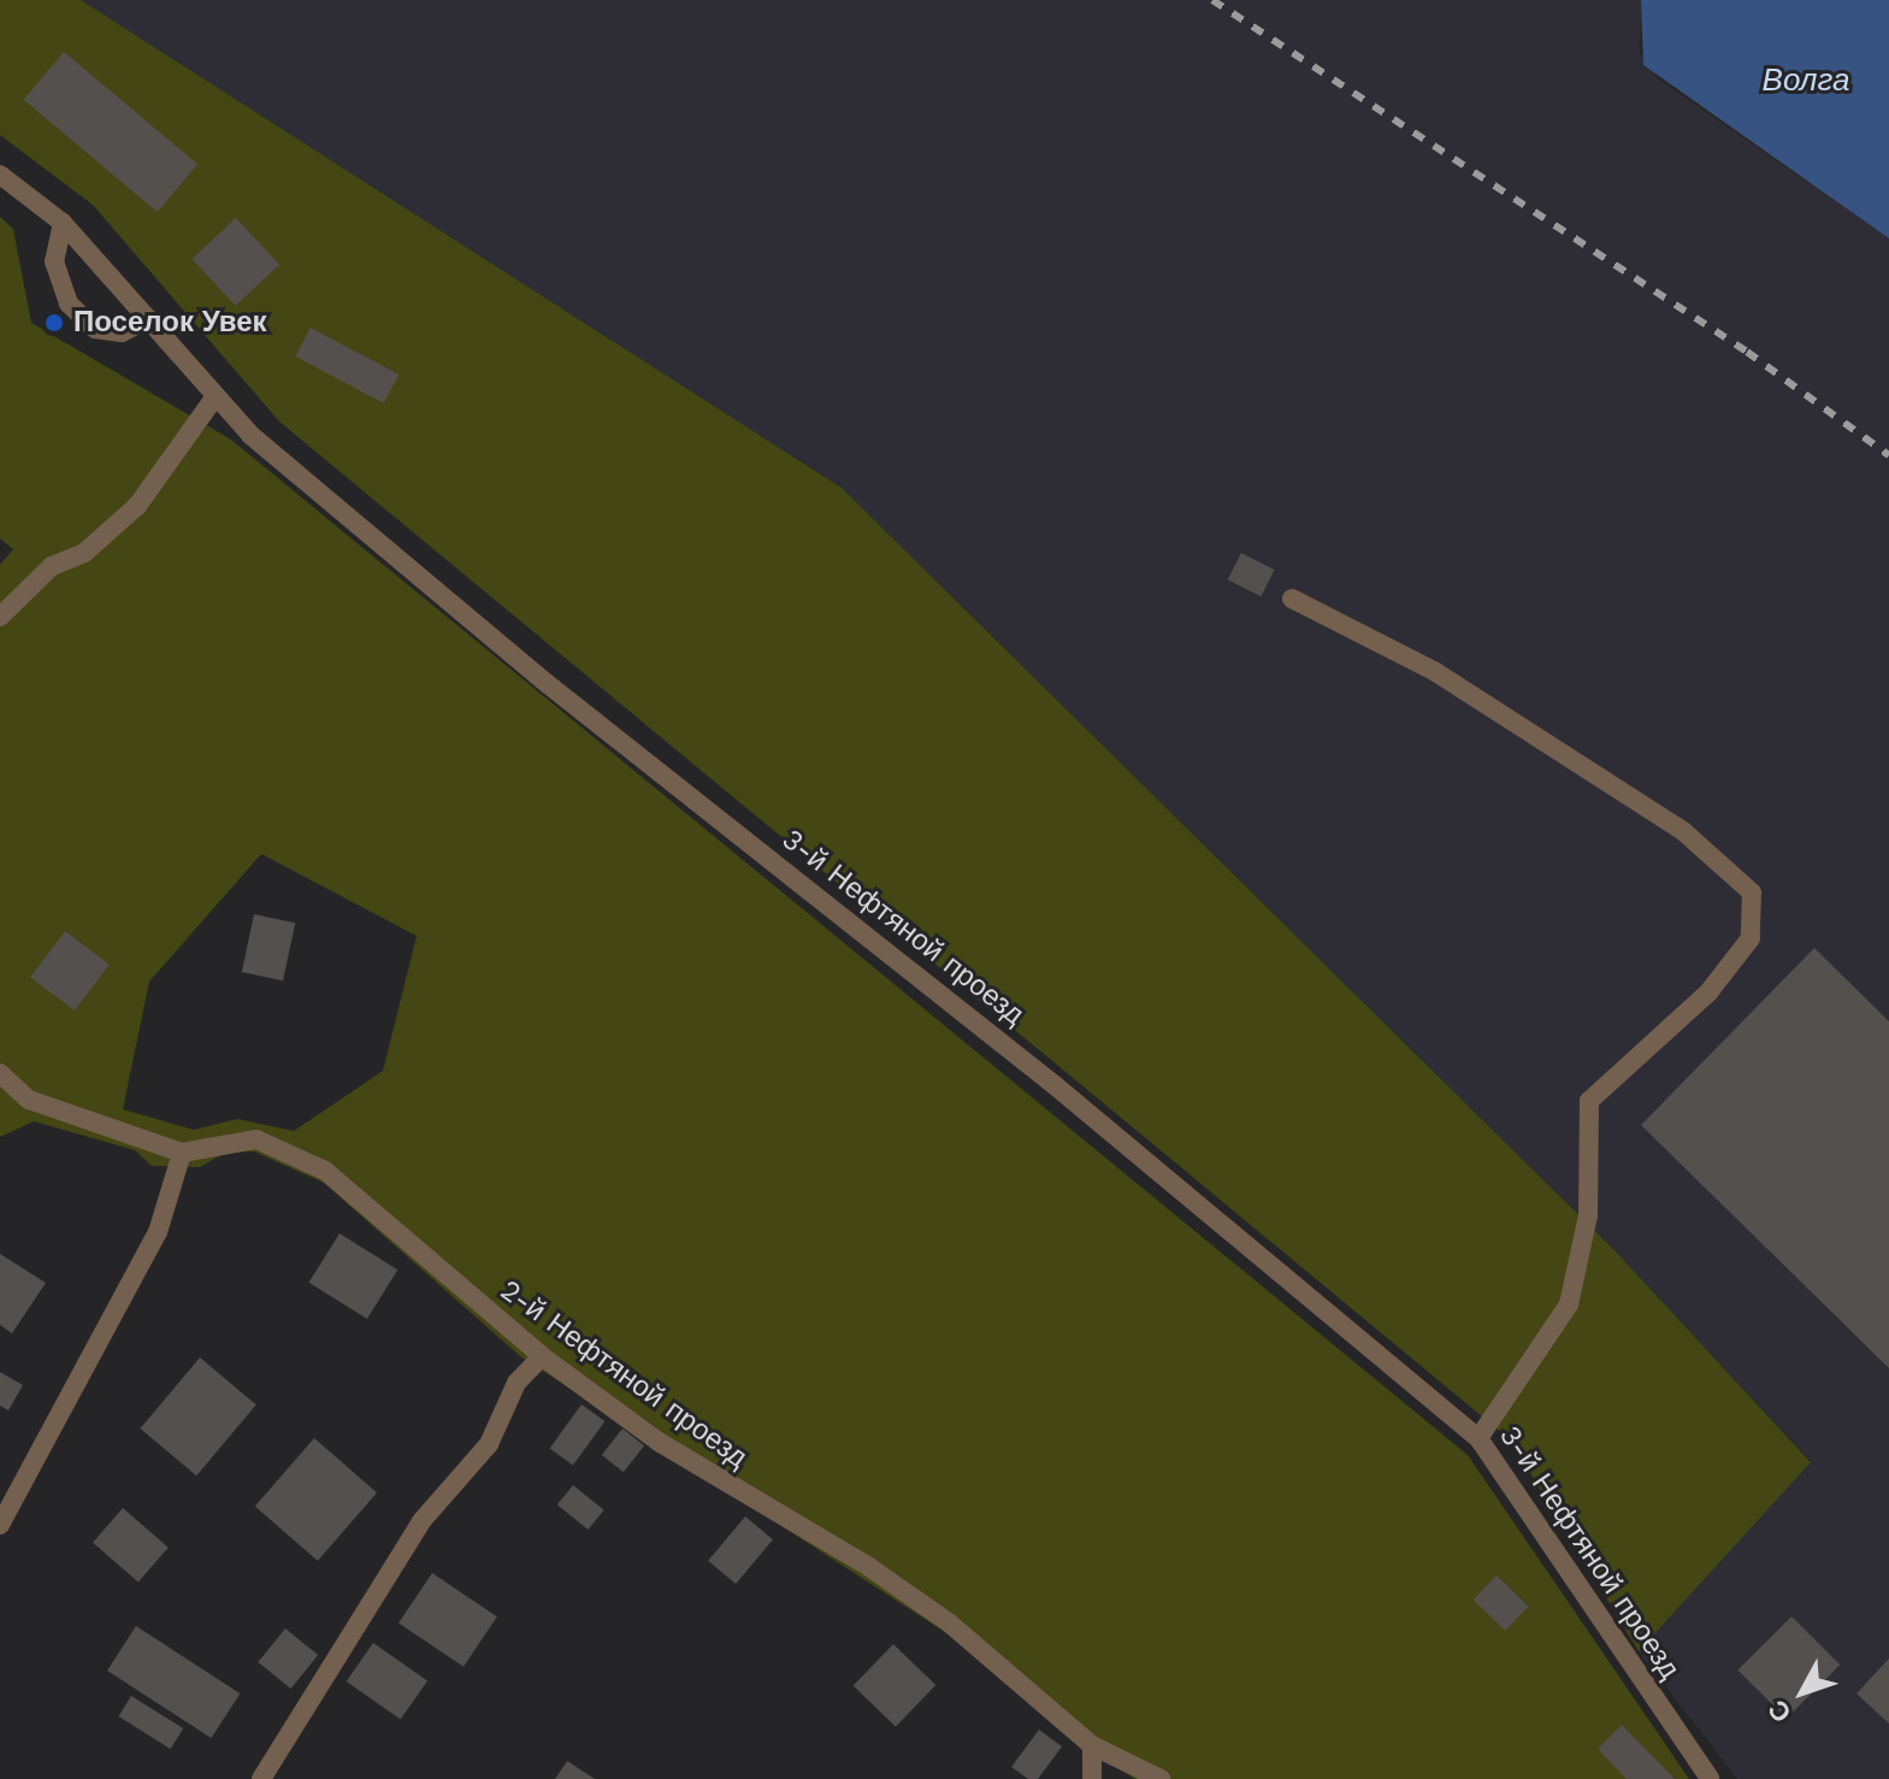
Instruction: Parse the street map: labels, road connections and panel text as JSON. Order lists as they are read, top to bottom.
{
  "streets": {
    "street": ["3-й Нефтяной проезд", "2-й Нефтяной проезд"]
  },
  "water": ["Волга"],
  "places": ["Поселок Увек"],
  "north": "bottom left"
}
